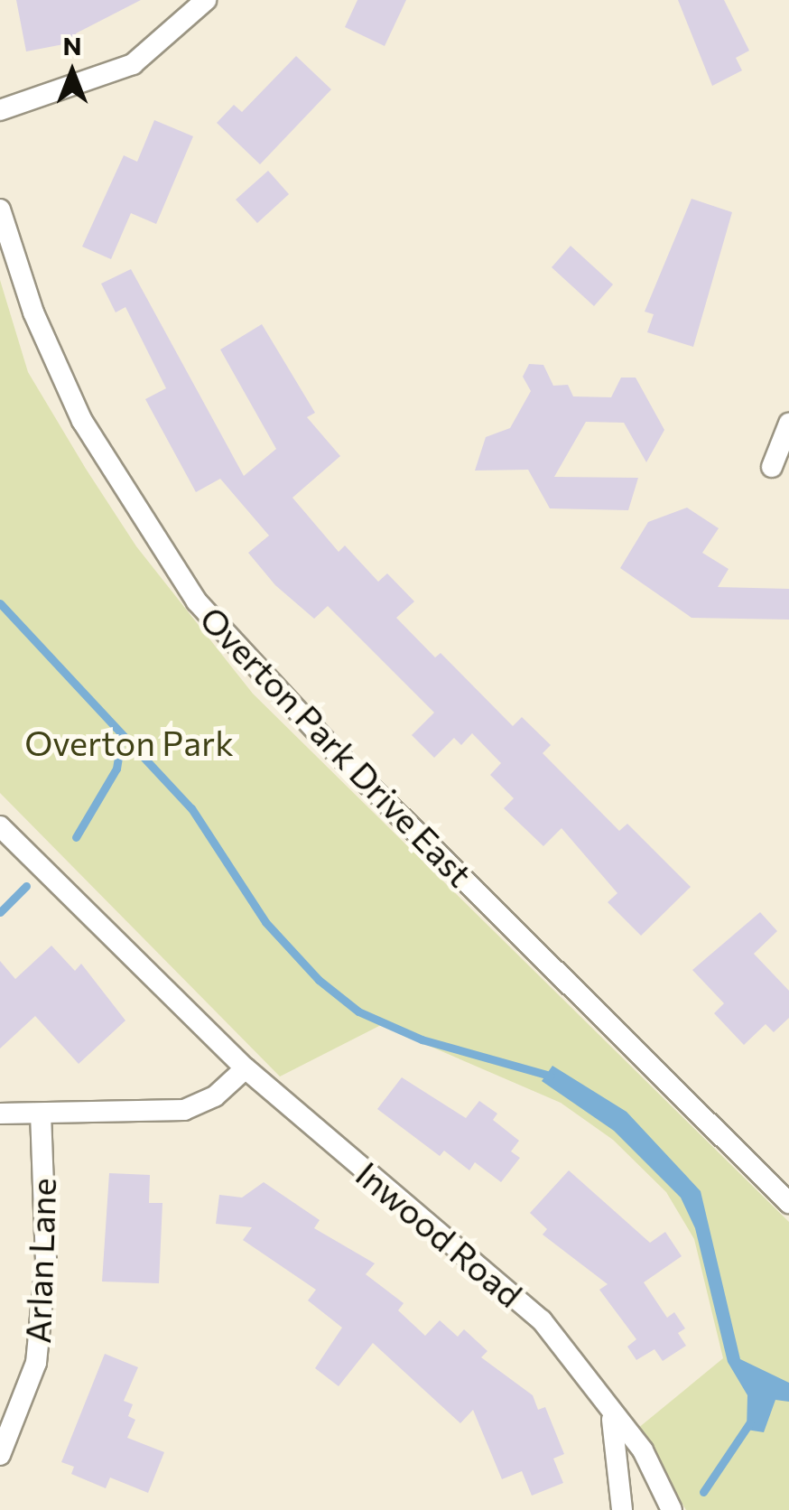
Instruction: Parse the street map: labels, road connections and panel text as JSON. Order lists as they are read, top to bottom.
{
  "streets": {
    "street": ["Overton Park Drive East", "Inwood Road", "Arlan Lane"]
  },
  "parks": ["Overton Park"],
  "north": "top"
}
